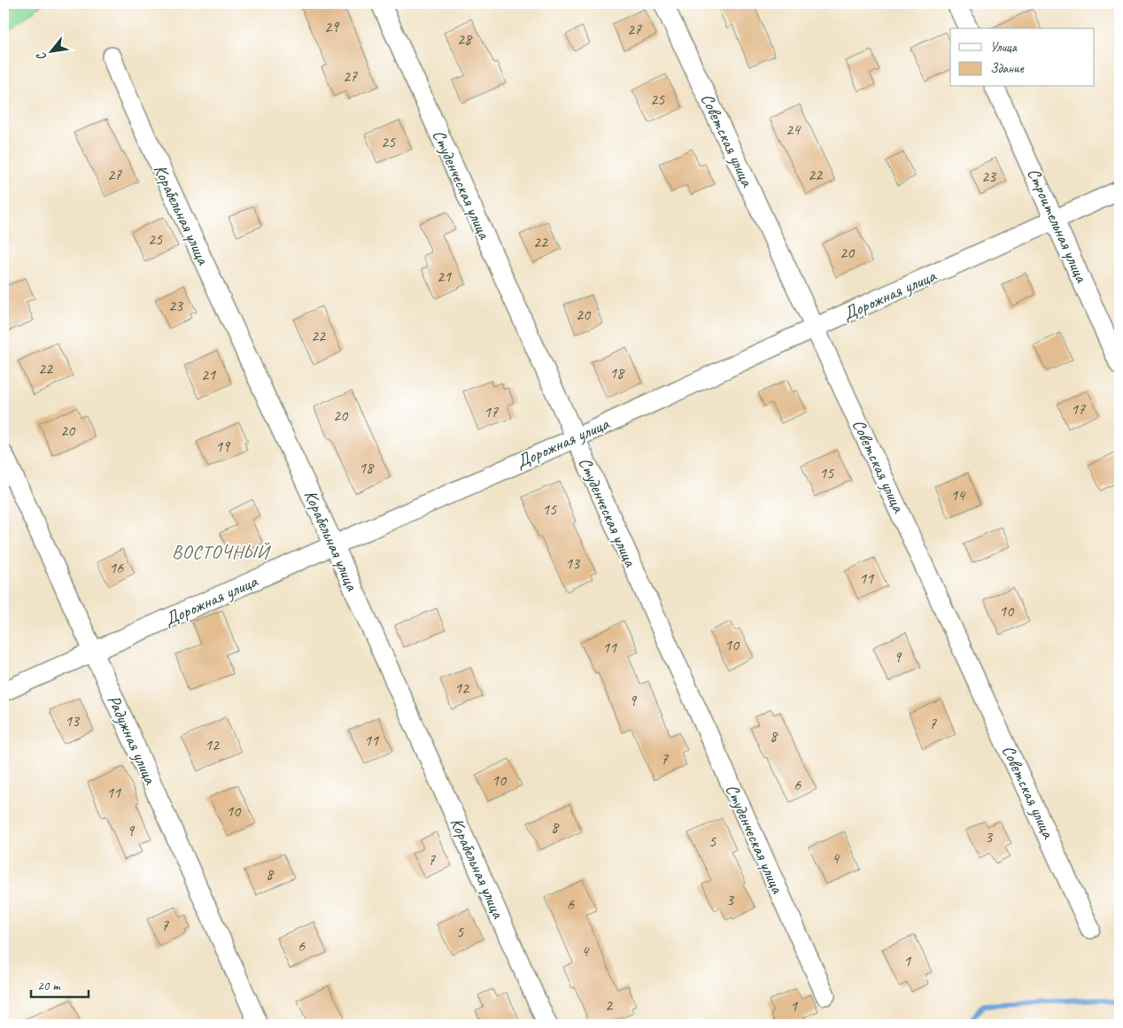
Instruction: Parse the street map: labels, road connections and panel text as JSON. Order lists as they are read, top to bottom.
{
  "streets": {
    "street": [
      "Советская улица",
      "Студенческая улица",
      "Корабельная улица",
      "Строительная улица",
      "Дорожная улица",
      "Радужная улица"
    ]
  },
  "crossings": [
    ["Советская улица", "Дорожная улица"],
    ["Студенческая улица", "Дорожная улица"],
    ["Корабельная улица", "Дорожная улица"],
    ["Строительная улица", "Дорожная улица"],
    ["Дорожная улица", "Радужная улица"]
  ],
  "districts": ["ВОСТОЧНЫЙ"],
  "house_numbers": [
    "29",
    "27",
    "28",
    "27",
    "25",
    "24",
    "25",
    "27",
    "22",
    "23",
    "25",
    "22",
    "20",
    "21",
    "23",
    "20",
    "22",
    "22",
    "18",
    "21",
    "17",
    "17",
    "20",
    "20",
    "19",
    "18",
    "15",
    "14",
    "15",
    "13",
    "16",
    "11",
    "10",
    "10",
    "11",
    "9",
    "12",
    "9",
    "13",
    "7",
    "8",
    "11",
    "12",
    "7",
    "10",
    "6",
    "11",
    "10",
    "8",
    "9",
    "3",
    "5",
    "4",
    "7",
    "8",
    "3",
    "6",
    "7",
    "5",
    "6",
    "4",
    "1",
    "2",
    "1"
  ],
  "legend": ["Улица", "Здание"],
  "scale_bar": "20 m",
  "north": "bottom left"
}
